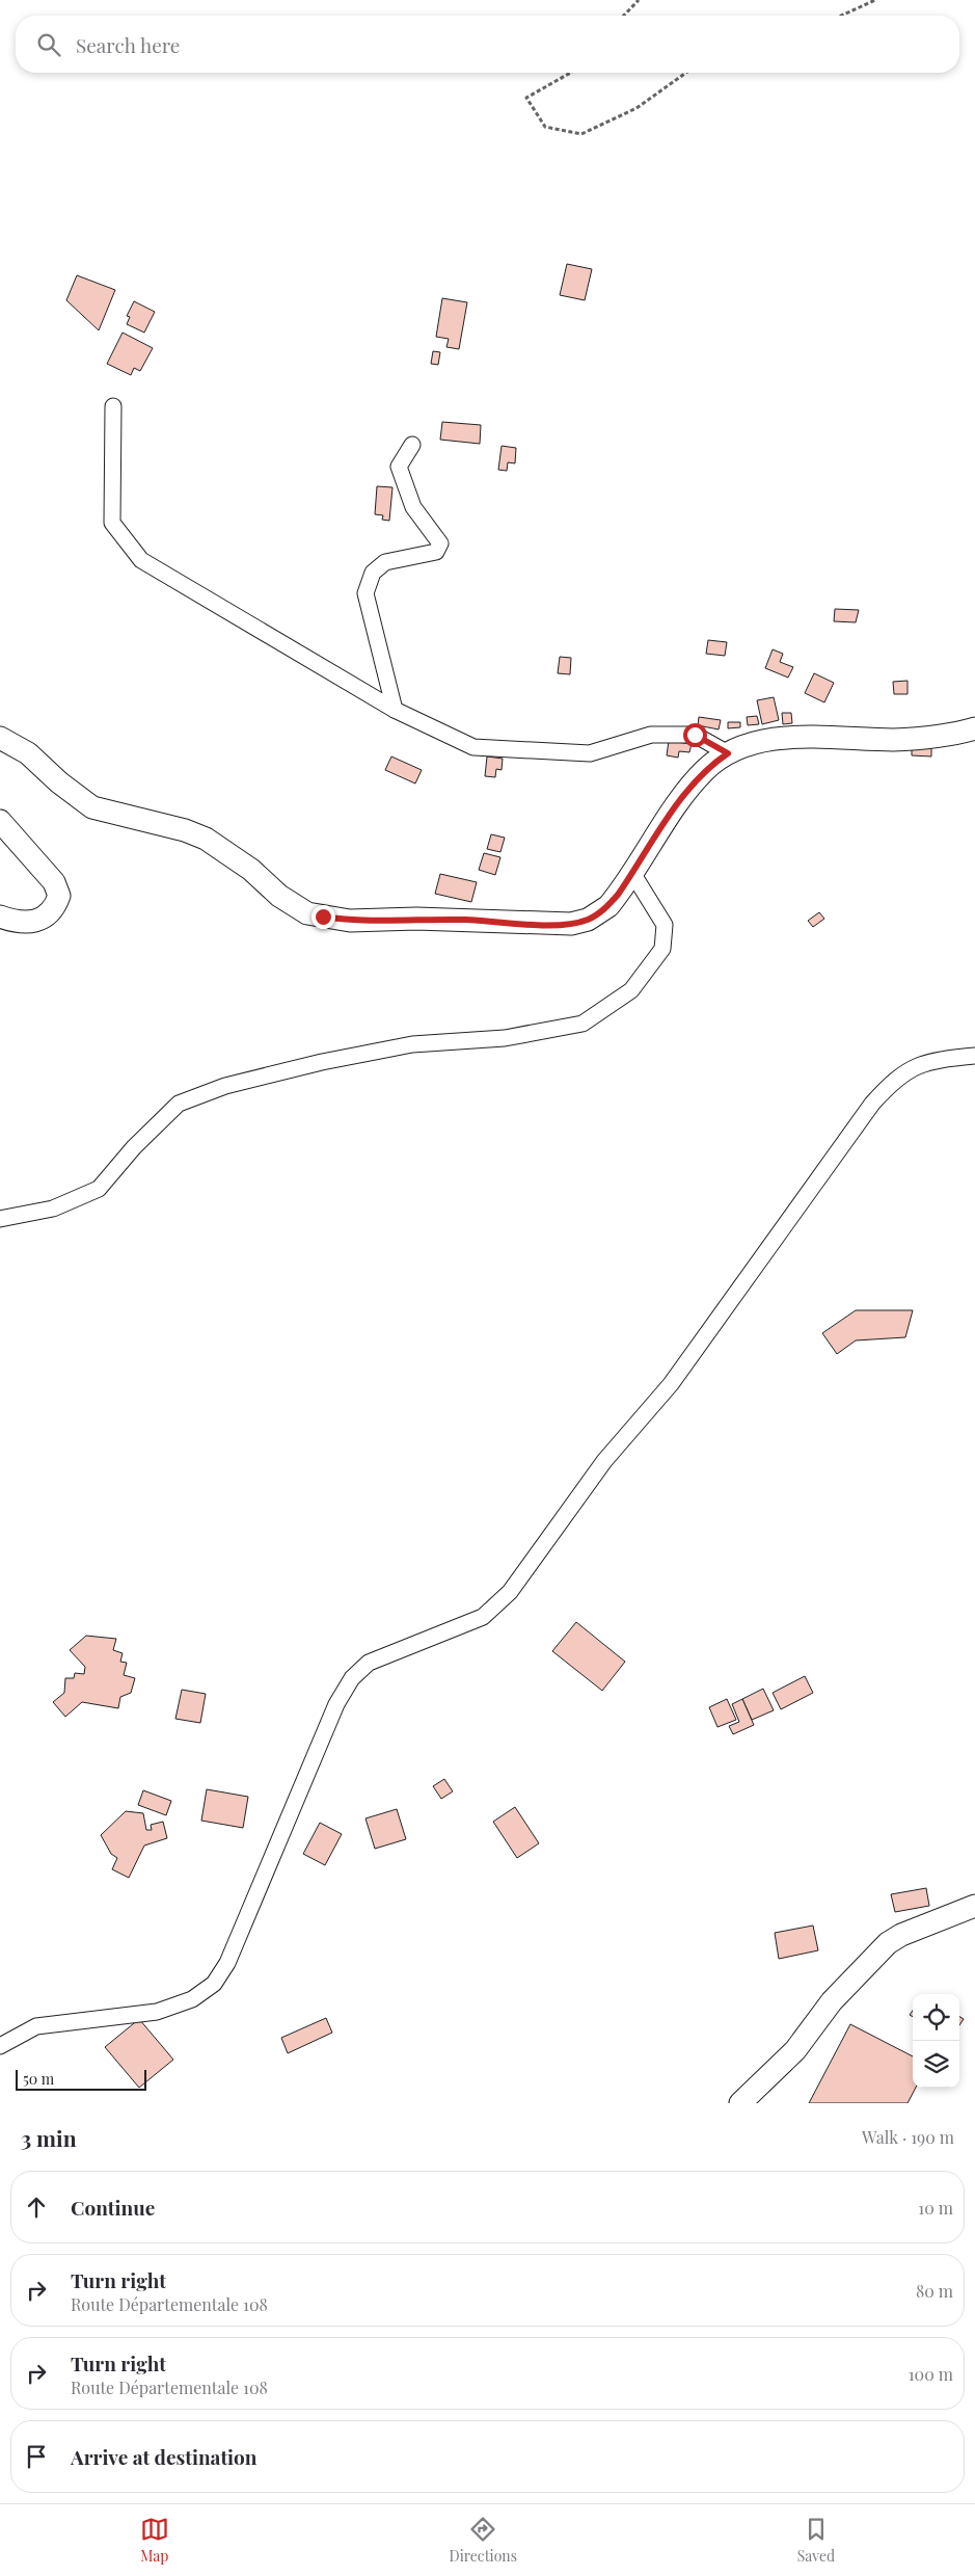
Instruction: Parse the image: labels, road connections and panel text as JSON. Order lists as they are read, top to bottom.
{
  "scale_bar": "50 m",
  "page": {
    "search": "Search here",
    "scale": "50 m",
    "heading": ["3 min", "Walk · 190 m"],
    "list": [
      ["Continue", "10 m"],
      ["Turn right", "Route Départementale 108", "80 m"],
      ["Turn right", "Route Départementale 108", "100 m"],
      "Arrive at destination"
    ],
    "nav": ["Map", "Directions", "Saved"]
  }
}
